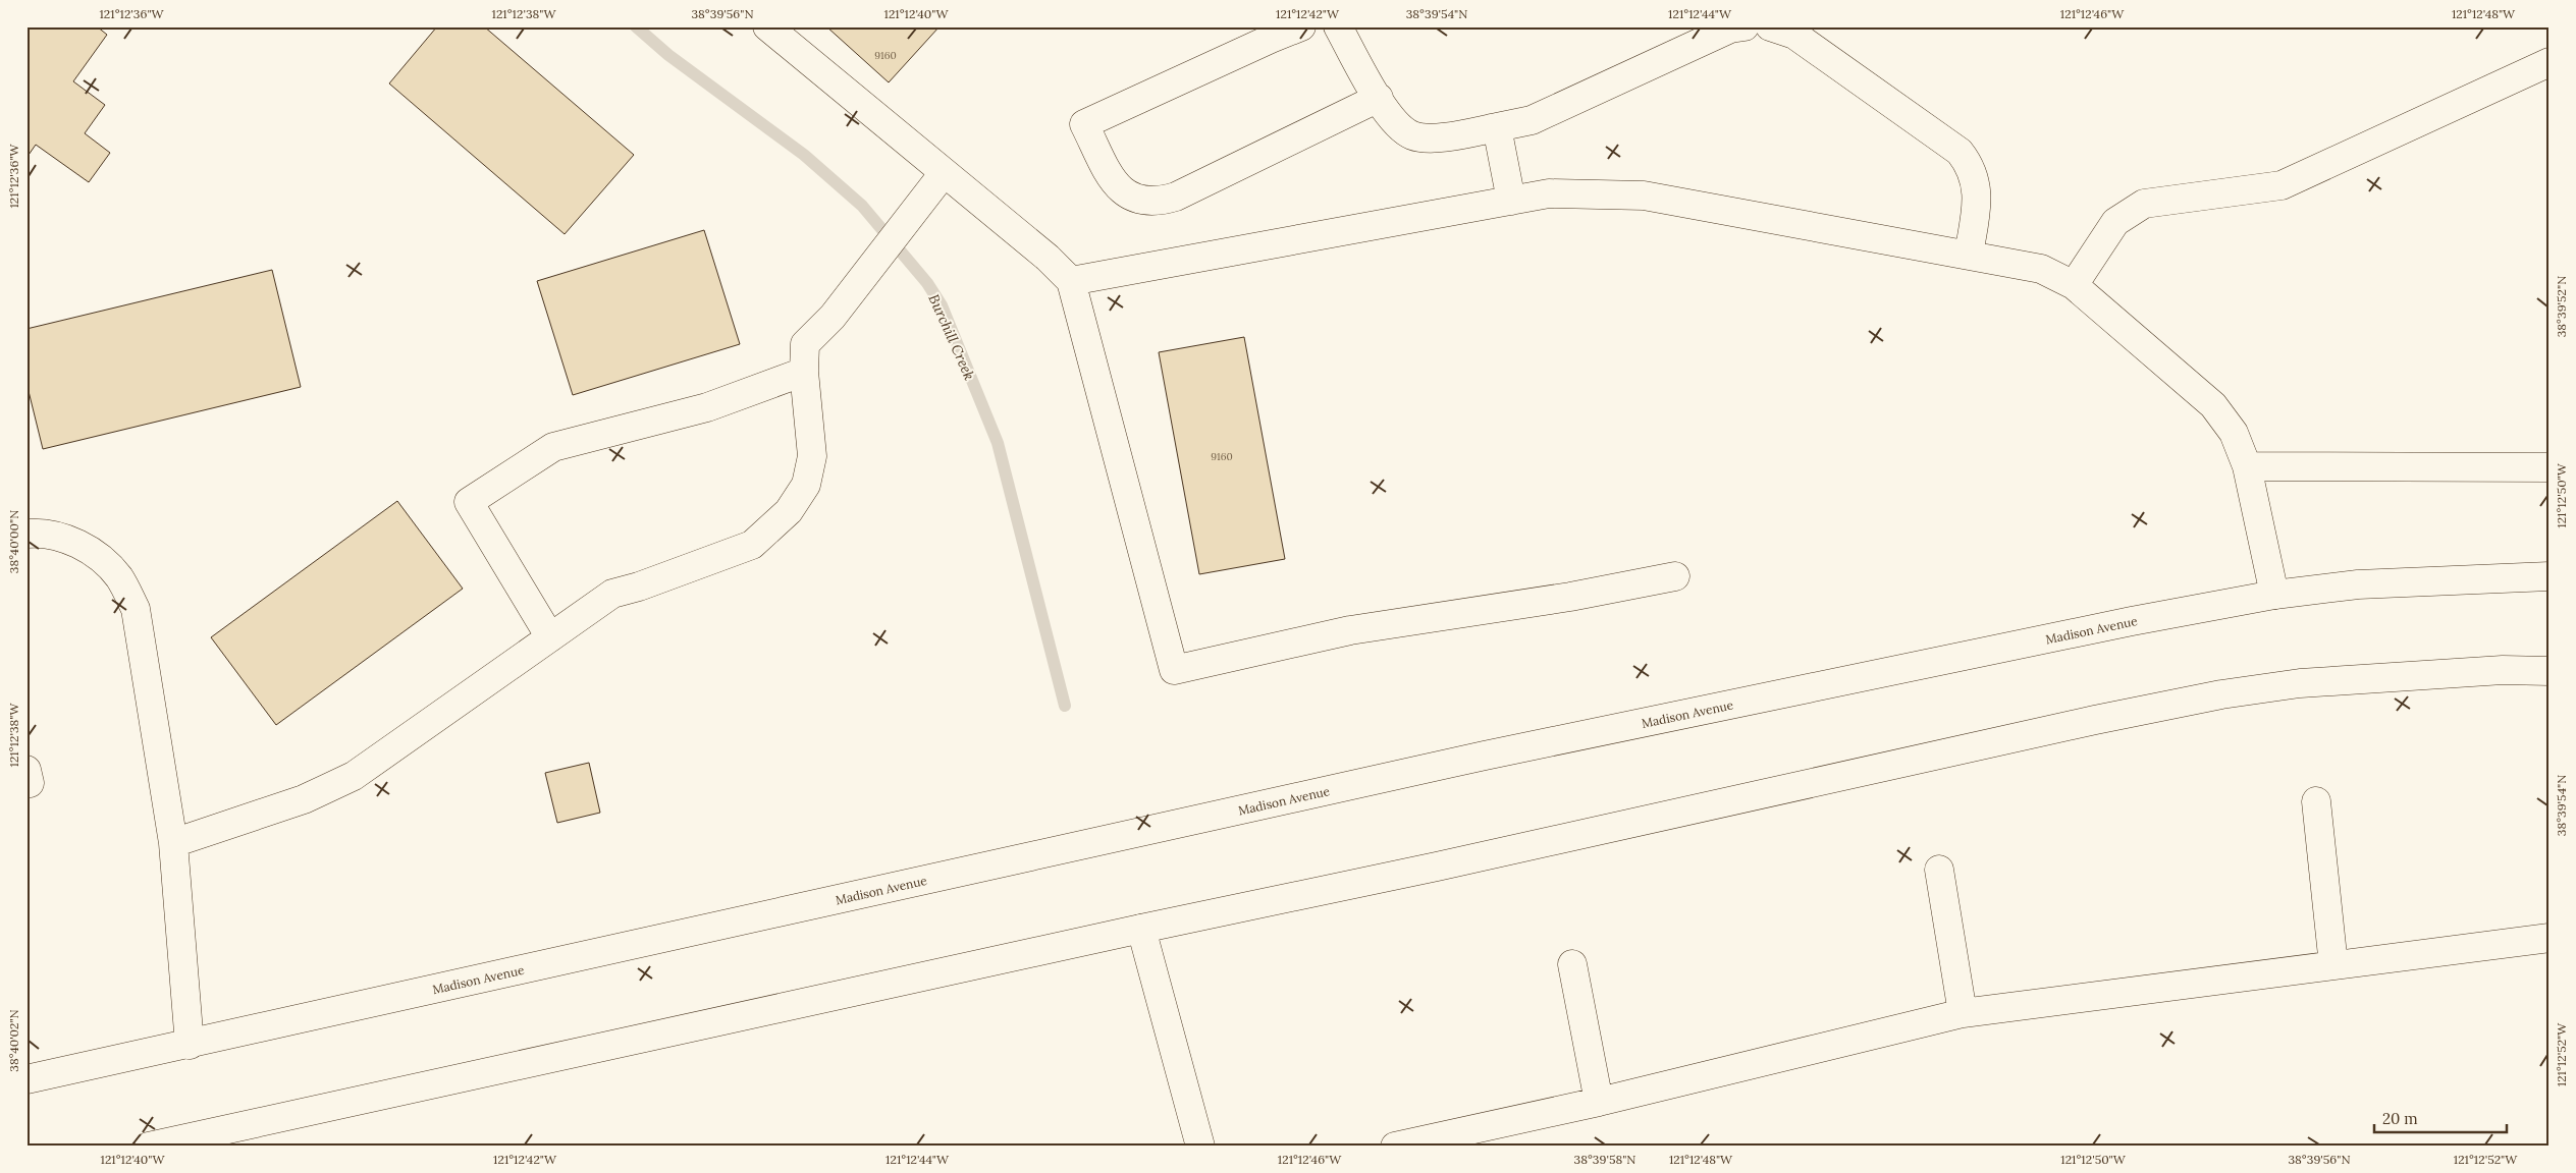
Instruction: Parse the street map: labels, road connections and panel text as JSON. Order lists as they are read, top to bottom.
{
  "streets": {
    "street": ["Madison Avenue"]
  },
  "water": ["Burchill Creek"],
  "house_numbers": ["9160", "9160"],
  "scale_bar": "20 m",
  "coordinates": [
    "121°12'36\"W",
    "121°12'38\"W",
    "38°39'56\"N",
    "121°12'40\"W",
    "121°12'42\"W",
    "38°39'54\"N",
    "121°12'44\"W",
    "121°12'46\"W",
    "121°12'48\"W",
    "38°39'52\"N",
    "121°12'50\"W",
    "38°40'00\"N",
    "38°40'02\"N",
    "121°12'52\"W",
    "38°39'58\"N"
  ]
}
